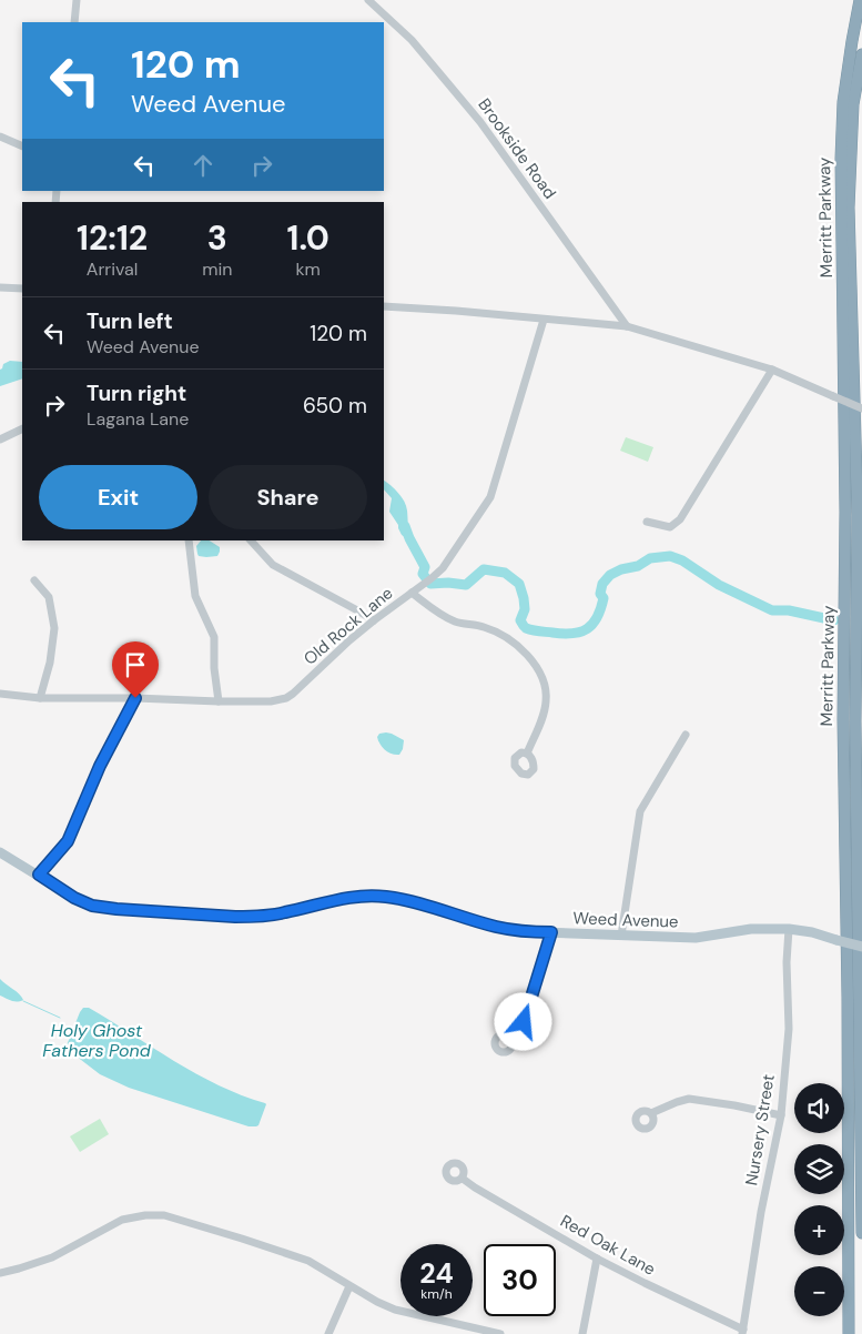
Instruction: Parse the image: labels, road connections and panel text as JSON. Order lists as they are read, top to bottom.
{
  "streets": {
    "highway": ["Merritt Parkway"],
    "main road": ["Weed Avenue"],
    "street": [
      "Brookside Road",
      "Old Rock Lane",
      "Nursery Street",
      "Red Oak Lane"
    ]
  },
  "crossings": [
    ["Weed Avenue", "Nursery Street"],
    ["Nursery Street", "Red Oak Lane"]
  ],
  "water": ["Holy Ghost Fathers Pond"],
  "page": {
    "turn": ["120 m", "Weed Avenue"],
    "eta": [
      "12:12",
      "Arrival",
      "3",
      "min",
      "1.0",
      "km"
    ],
    "list": [
      {
        "name": "Turn left",
        "note": "Weed Avenue",
        "value": "120 m"
      },
      {
        "name": "Turn right",
        "note": "Lagana Lane",
        "value": "650 m"
      }
    ],
    "buttons": ["Exit", "Share"],
    "map_buttons": ["+", "−"],
    "speed": "24 km/h",
    "limit": "30"
  }
}
